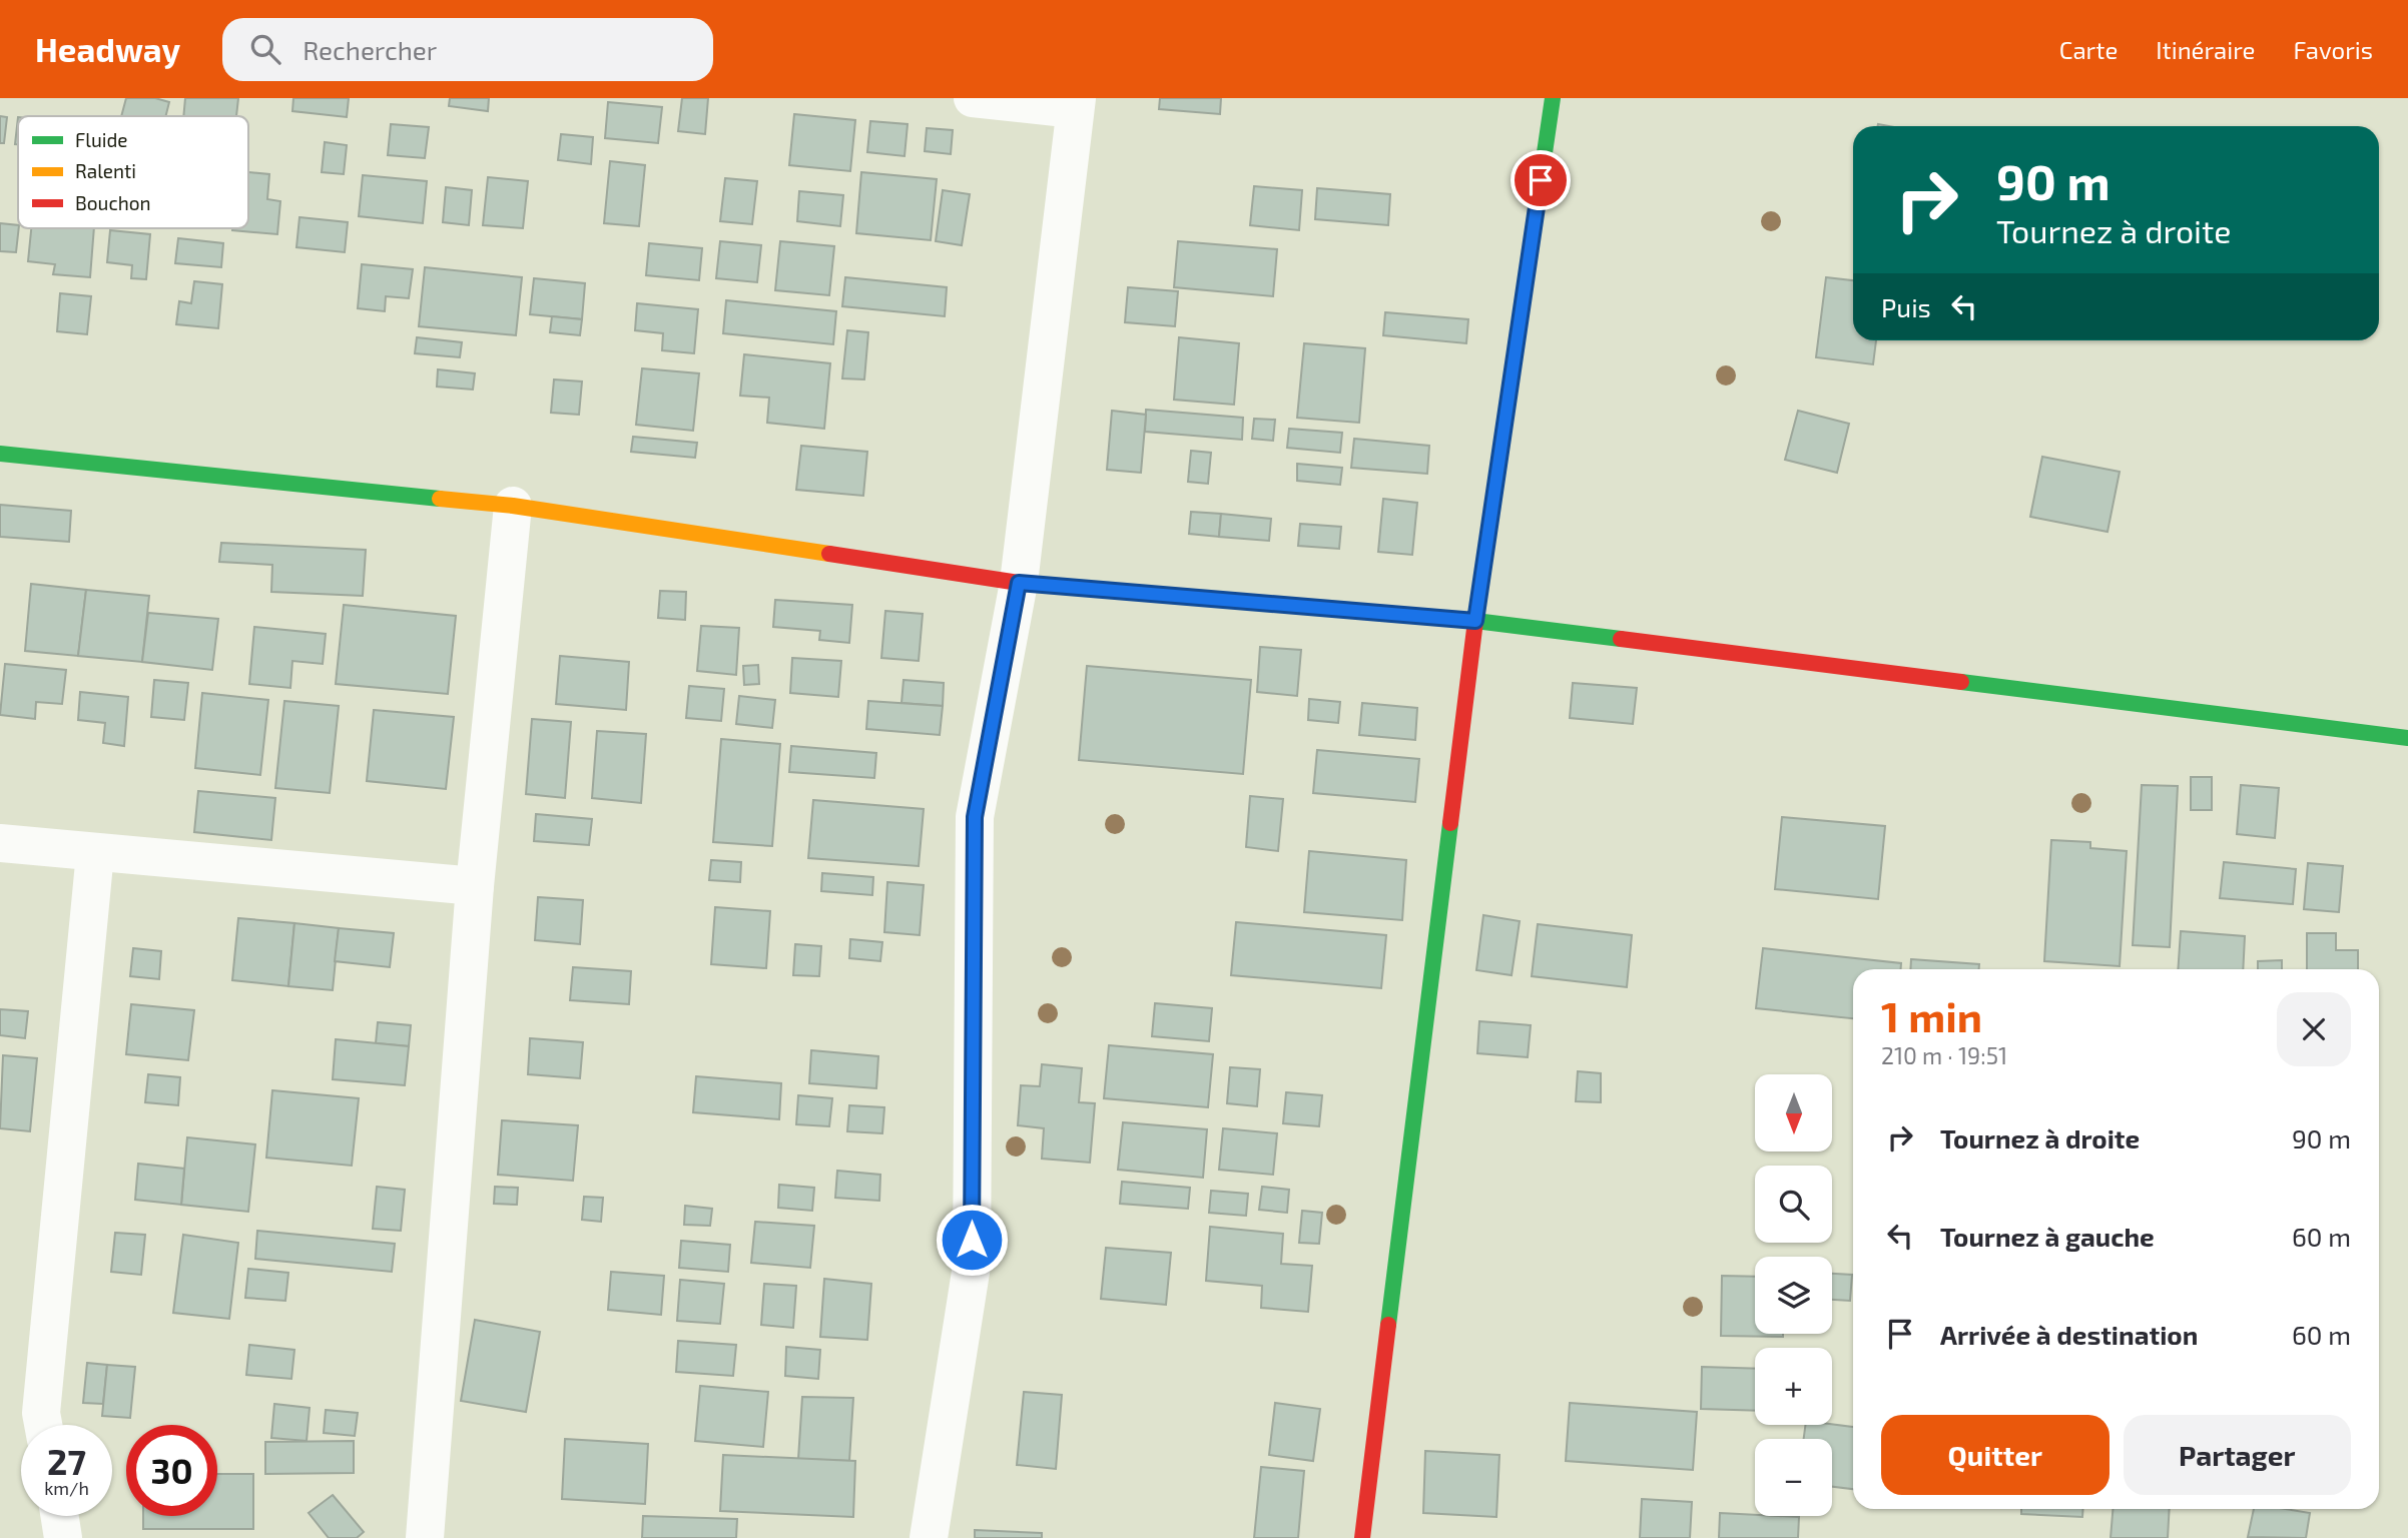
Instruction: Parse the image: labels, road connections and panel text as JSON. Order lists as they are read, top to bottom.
{
  "legend": ["Fluide", "Ralenti", "Bouchon"],
  "north": "bottom",
  "page": {
    "header": "Headway",
    "search": "Rechercher",
    "nav": ["Carte", "Itinéraire", "Favoris"],
    "turn": ["90 m", "Tournez à droite"],
    "then": "Puis",
    "heading": ["1 min", "210 m · 19:51"],
    "map_buttons": ["+", "−"],
    "list": [
      {
        "name": "Tournez à droite",
        "value": "90 m"
      },
      {
        "name": "Tournez à gauche",
        "value": "60 m"
      },
      {
        "name": "Arrivée à destination",
        "value": "60 m"
      }
    ],
    "buttons": ["Quitter", "Partager"],
    "speed": "27 km/h",
    "limit": "30"
  }
}
